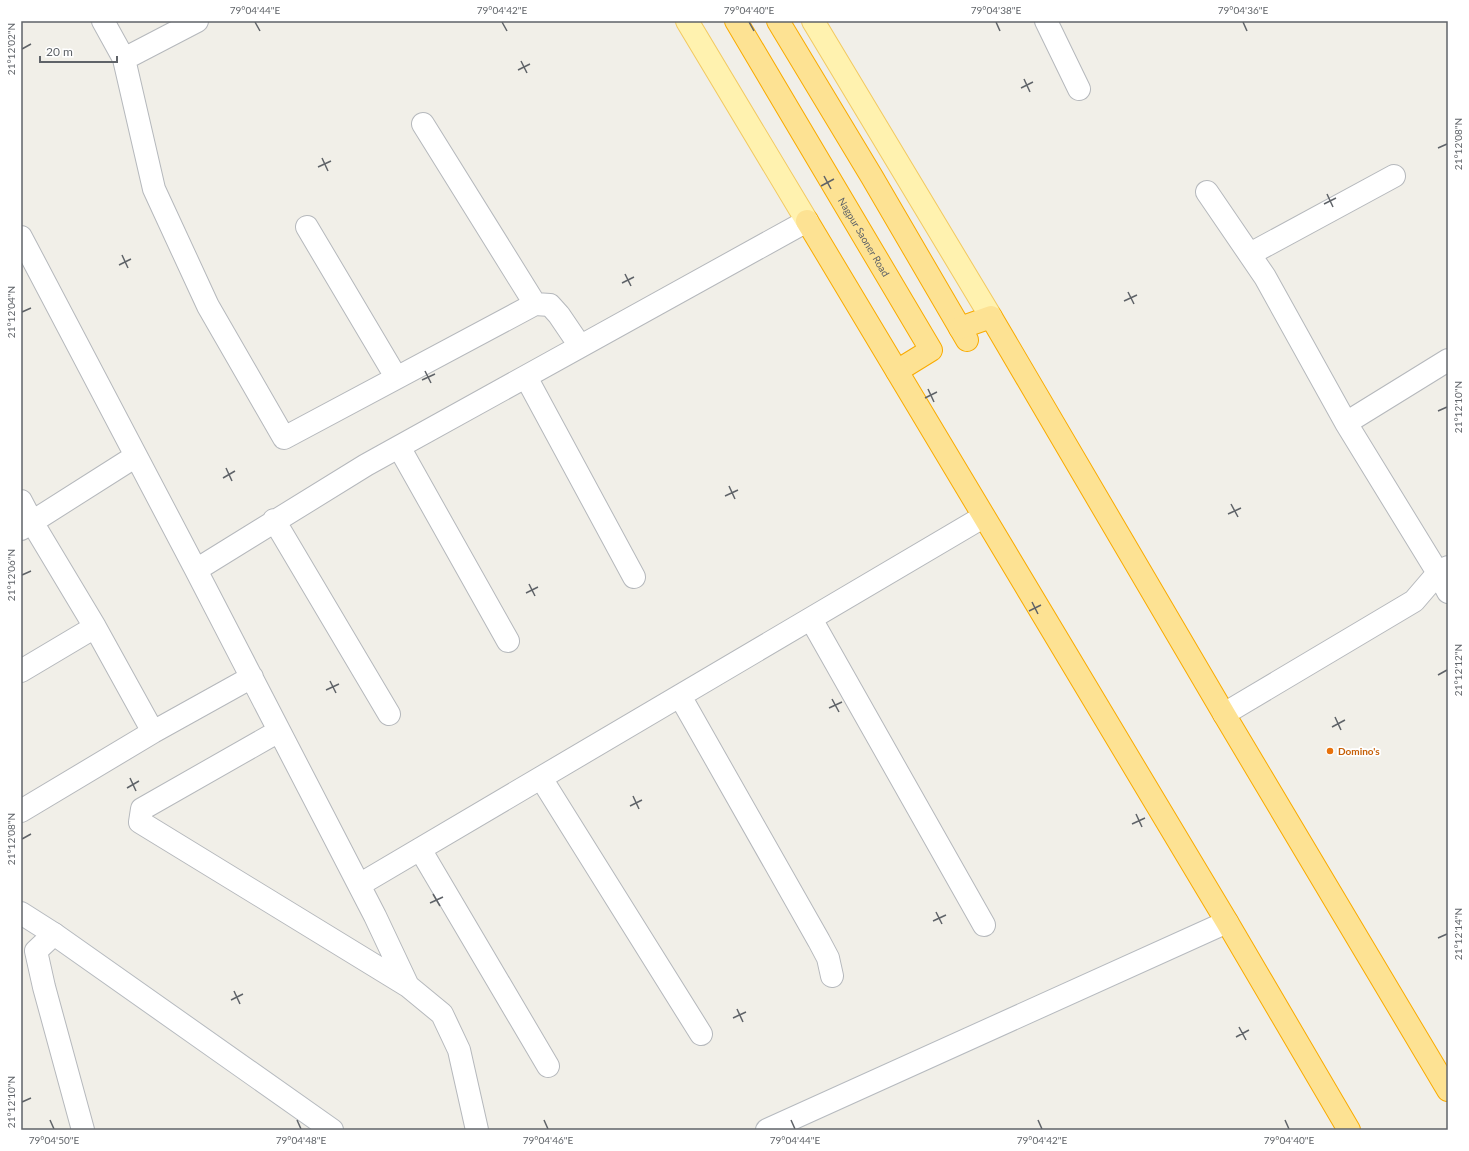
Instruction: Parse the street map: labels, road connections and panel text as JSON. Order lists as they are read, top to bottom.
{
  "streets": {
    "highway": ["Nagpur Saoner Road"]
  },
  "places": ["Domino's"],
  "scale_bar": "20 m",
  "coordinates": [
    "79°04'44\"E",
    "79°04'42\"E",
    "79°04'40\"E",
    "79°04'38\"E",
    "79°04'36\"E",
    "21°12'02\"N",
    "21°12'08\"N",
    "21°12'04\"N",
    "21°12'10\"N",
    "21°12'06\"N",
    "21°12'12\"N",
    "21°12'14\"N",
    "79°04'50\"E",
    "79°04'48\"E",
    "79°04'46\"E"
  ]
}
